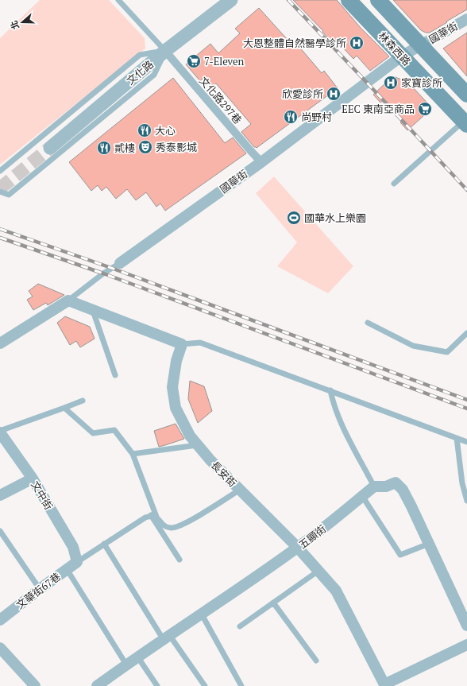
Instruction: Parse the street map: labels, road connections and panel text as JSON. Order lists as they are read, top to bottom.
{
  "streets": {
    "main road": ["林森西路"],
    "street": [
      "國華街",
      "文化路",
      "文化路297巷",
      "長安街",
      "文中街",
      "五顯街",
      "文華街67巷"
    ]
  },
  "crossings": [
    ["國華街", "林森西路"],
    ["國華街", "文化路297巷"],
    ["文化路", "文化路297巷"],
    ["長安街", "五顯街"],
    ["文中街", "文華街67巷"]
  ],
  "places": {
    "hospital": ["大恩整體自然醫學診所", "家寶診所", "欣愛診所"],
    "supermarket": ["7-Eleven", "EEC 東南亞商品"],
    "restaurant": ["尚野村", "大心", "貳樓"],
    "theatre": ["秀泰影城"],
    "sports": ["國華水上樂園"]
  },
  "north": "left"
}
